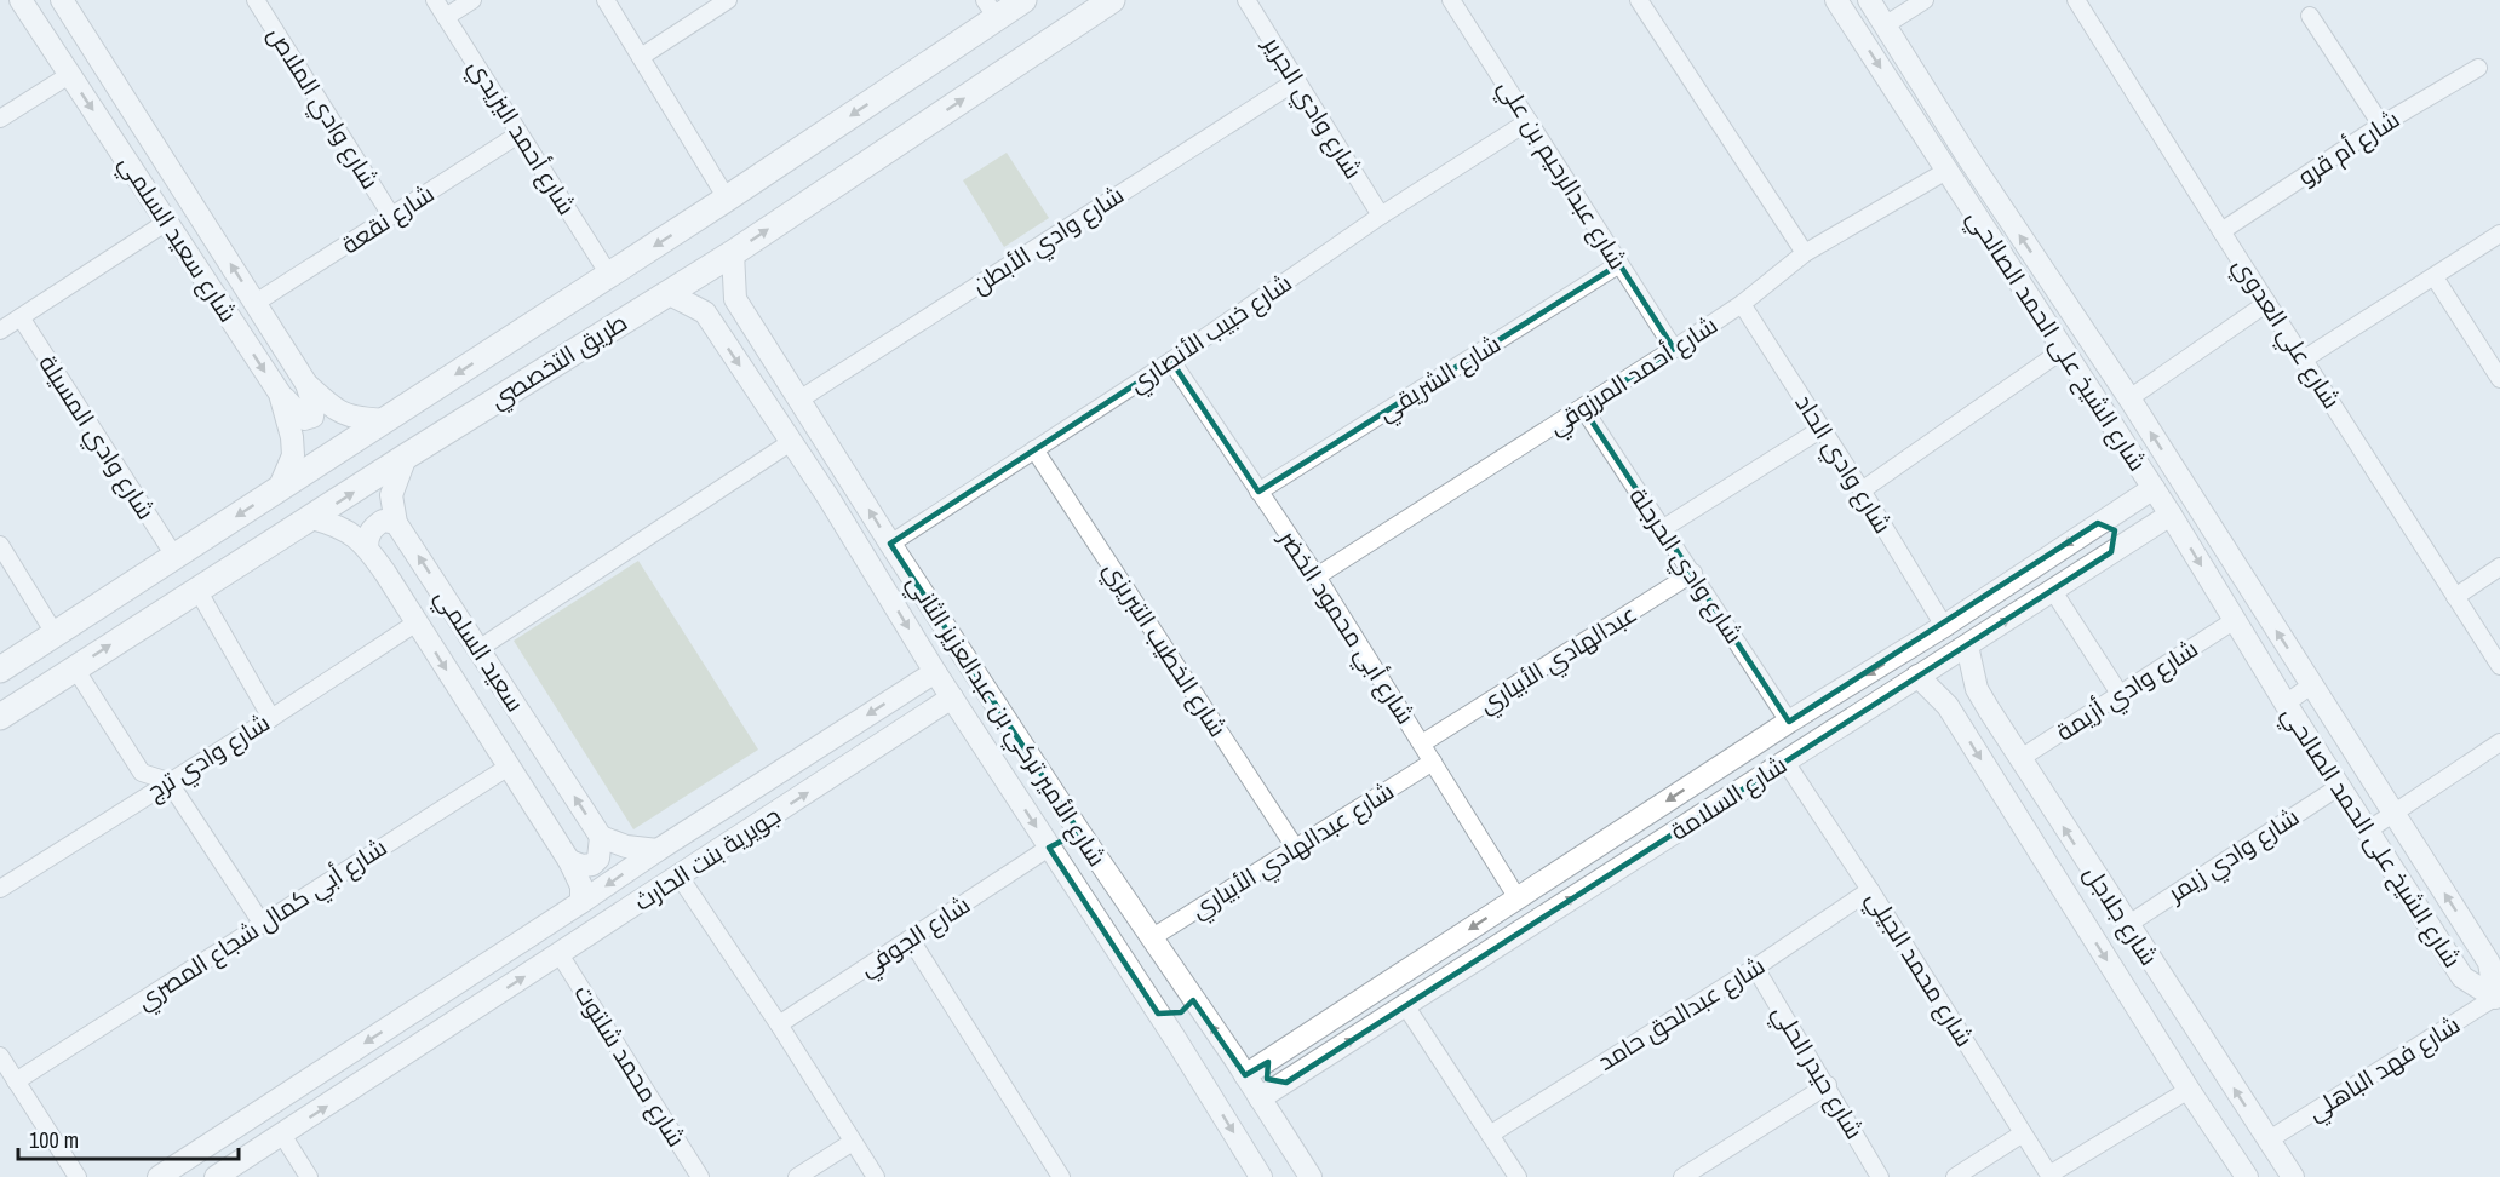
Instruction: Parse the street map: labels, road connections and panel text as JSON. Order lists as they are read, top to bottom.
{
  "streets": {
    "main road": ["طريق التخصصي"],
    "street": [
      "شارع وادي الملاص",
      "شارع وادي الجرير",
      "شارع أحمد اليزيدي",
      "شارع أم قرو",
      "شارع عبدالرحيم بن علي",
      "شارع نقعة",
      "شارع سعيد السلمي",
      "شارع وادي الأبطن",
      "شارع خبيب الأنصاري",
      "شارع علي العدوي",
      "شارع الشيخ على الحمد الصالحي",
      "شارع أحمد المرزوقي",
      "شارع الشريقي",
      "شارع وادي المسيلة",
      "شارع وادي الحاد",
      "شارع وادي الحرجلة",
      "شارع أبي محمود الخضر",
      "شارع الخطيب التبريزي",
      "سعيد السلمي",
      "عبدالهادي الأبياري",
      "شارع وادي أزيمة",
      "شارع الأمير تركي بن عبدالعزيز الثاني",
      "شارع وادي ترج",
      "شارع السلامة",
      "شارع عبدالهادي الأبياري",
      "شارع وادي زيمر",
      "جويرية بنت الحارث",
      "شارع جلاجل",
      "شارع أبي كمال شجاع المصري",
      "شارع الجوفي",
      "شارع محمد الجيلي",
      "شارع عبدالحق حامد",
      "شارع محمد شلتوت",
      "شارع فهد الباهلي",
      "شارع حيدر الحلي"
    ]
  },
  "crossings": [
    ["شارع وادي الملاص", "شارع نقعة"],
    ["شارع وادي الجرير", "شارع وادي الأبطن"],
    ["شارع وادي الجرير", "شارع خبيب الأنصاري"],
    ["شارع أحمد اليزيدي", "شارع نقعة"],
    ["شارع أحمد اليزيدي", "طريق التخصصي"],
    ["شارع أم قرو", "شارع علي العدوي"],
    ["شارع عبدالرحيم بن علي", "شارع خبيب الأنصاري"],
    ["شارع عبدالرحيم بن علي", "شارع أحمد المرزوقي"],
    ["شارع عبدالرحيم بن علي", "شارع الشريقي"],
    ["شارع نقعة", "شارع سعيد السلمي"],
    ["شارع سعيد السلمي", "طريق التخصصي"],
    ["شارع وادي الأبطن", "شارع الأمير تركي بن عبدالعزيز الثاني"],
    ["شارع خبيب الأنصاري", "شارع أبي محمود الخضر"],
    ["شارع خبيب الأنصاري", "شارع الخطيب التبريزي"],
    ["شارع خبيب الأنصاري", "شارع الأمير تركي بن عبدالعزيز الثاني"],
    ["شارع الشيخ على الحمد الصالحي", "شارع أحمد المرزوقي"],
    ["شارع الشيخ على الحمد الصالحي", "شارع وادي أزيمة"],
    ["شارع الشيخ على الحمد الصالحي", "شارع السلامة"],
    ["شارع الشيخ على الحمد الصالحي", "شارع وادي زيمر"],
    ["شارع الشيخ على الحمد الصالحي", "شارع فهد الباهلي"],
    ["طريق التخصصي", "شارع وادي المسيلة"],
    ["طريق التخصصي", "سعيد السلمي"],
    ["طريق التخصصي", "شارع الأمير تركي بن عبدالعزيز الثاني"],
    ["شارع أحمد المرزوقي", "شارع وادي الحاد"],
    ["شارع أحمد المرزوقي", "شارع وادي الحرجلة"],
    ["شارع أحمد المرزوقي", "شارع أبي محمود الخضر"],
    ["شارع الشريقي", "شارع أبي محمود الخضر"],
    ["شارع وادي الحرجلة", "عبدالهادي الأبياري"],
    ["شارع أبي محمود الخضر", "عبدالهادي الأبياري"],
    ["شارع أبي محمود الخضر", "شارع عبدالهادي الأبياري"],
    ["شارع الخطيب التبريزي", "شارع عبدالهادي الأبياري"],
    ["سعيد السلمي", "شارع وادي ترج"],
    ["سعيد السلمي", "جويرية بنت الحارث"],
    ["سعيد السلمي", "شارع أبي كمال شجاع المصري"],
    ["شارع وادي أزيمة", "شارع جلاجل"],
    ["شارع الأمير تركي بن عبدالعزيز الثاني", "شارع السلامة"],
    ["شارع الأمير تركي بن عبدالعزيز الثاني", "شارع عبدالهادي الأبياري"],
    ["شارع الأمير تركي بن عبدالعزيز الثاني", "جويرية بنت الحارث"],
    ["شارع الأمير تركي بن عبدالعزيز الثاني", "شارع الجوفي"],
    ["شارع السلامة", "شارع جلاجل"],
    ["شارع السلامة", "شارع محمد الجيلي"],
    ["شارع وادي زيمر", "شارع جلاجل"],
    ["جويرية بنت الحارث", "شارع محمد شلتوت"],
    ["شارع جلاجل", "شارع فهد الباهلي"],
    ["شارع محمد الجيلي", "شارع عبدالحق حامد"],
    ["شارع عبدالحق حامد", "شارع حيدر الحلي"]
  ],
  "scale_bar": "100 m"
}
